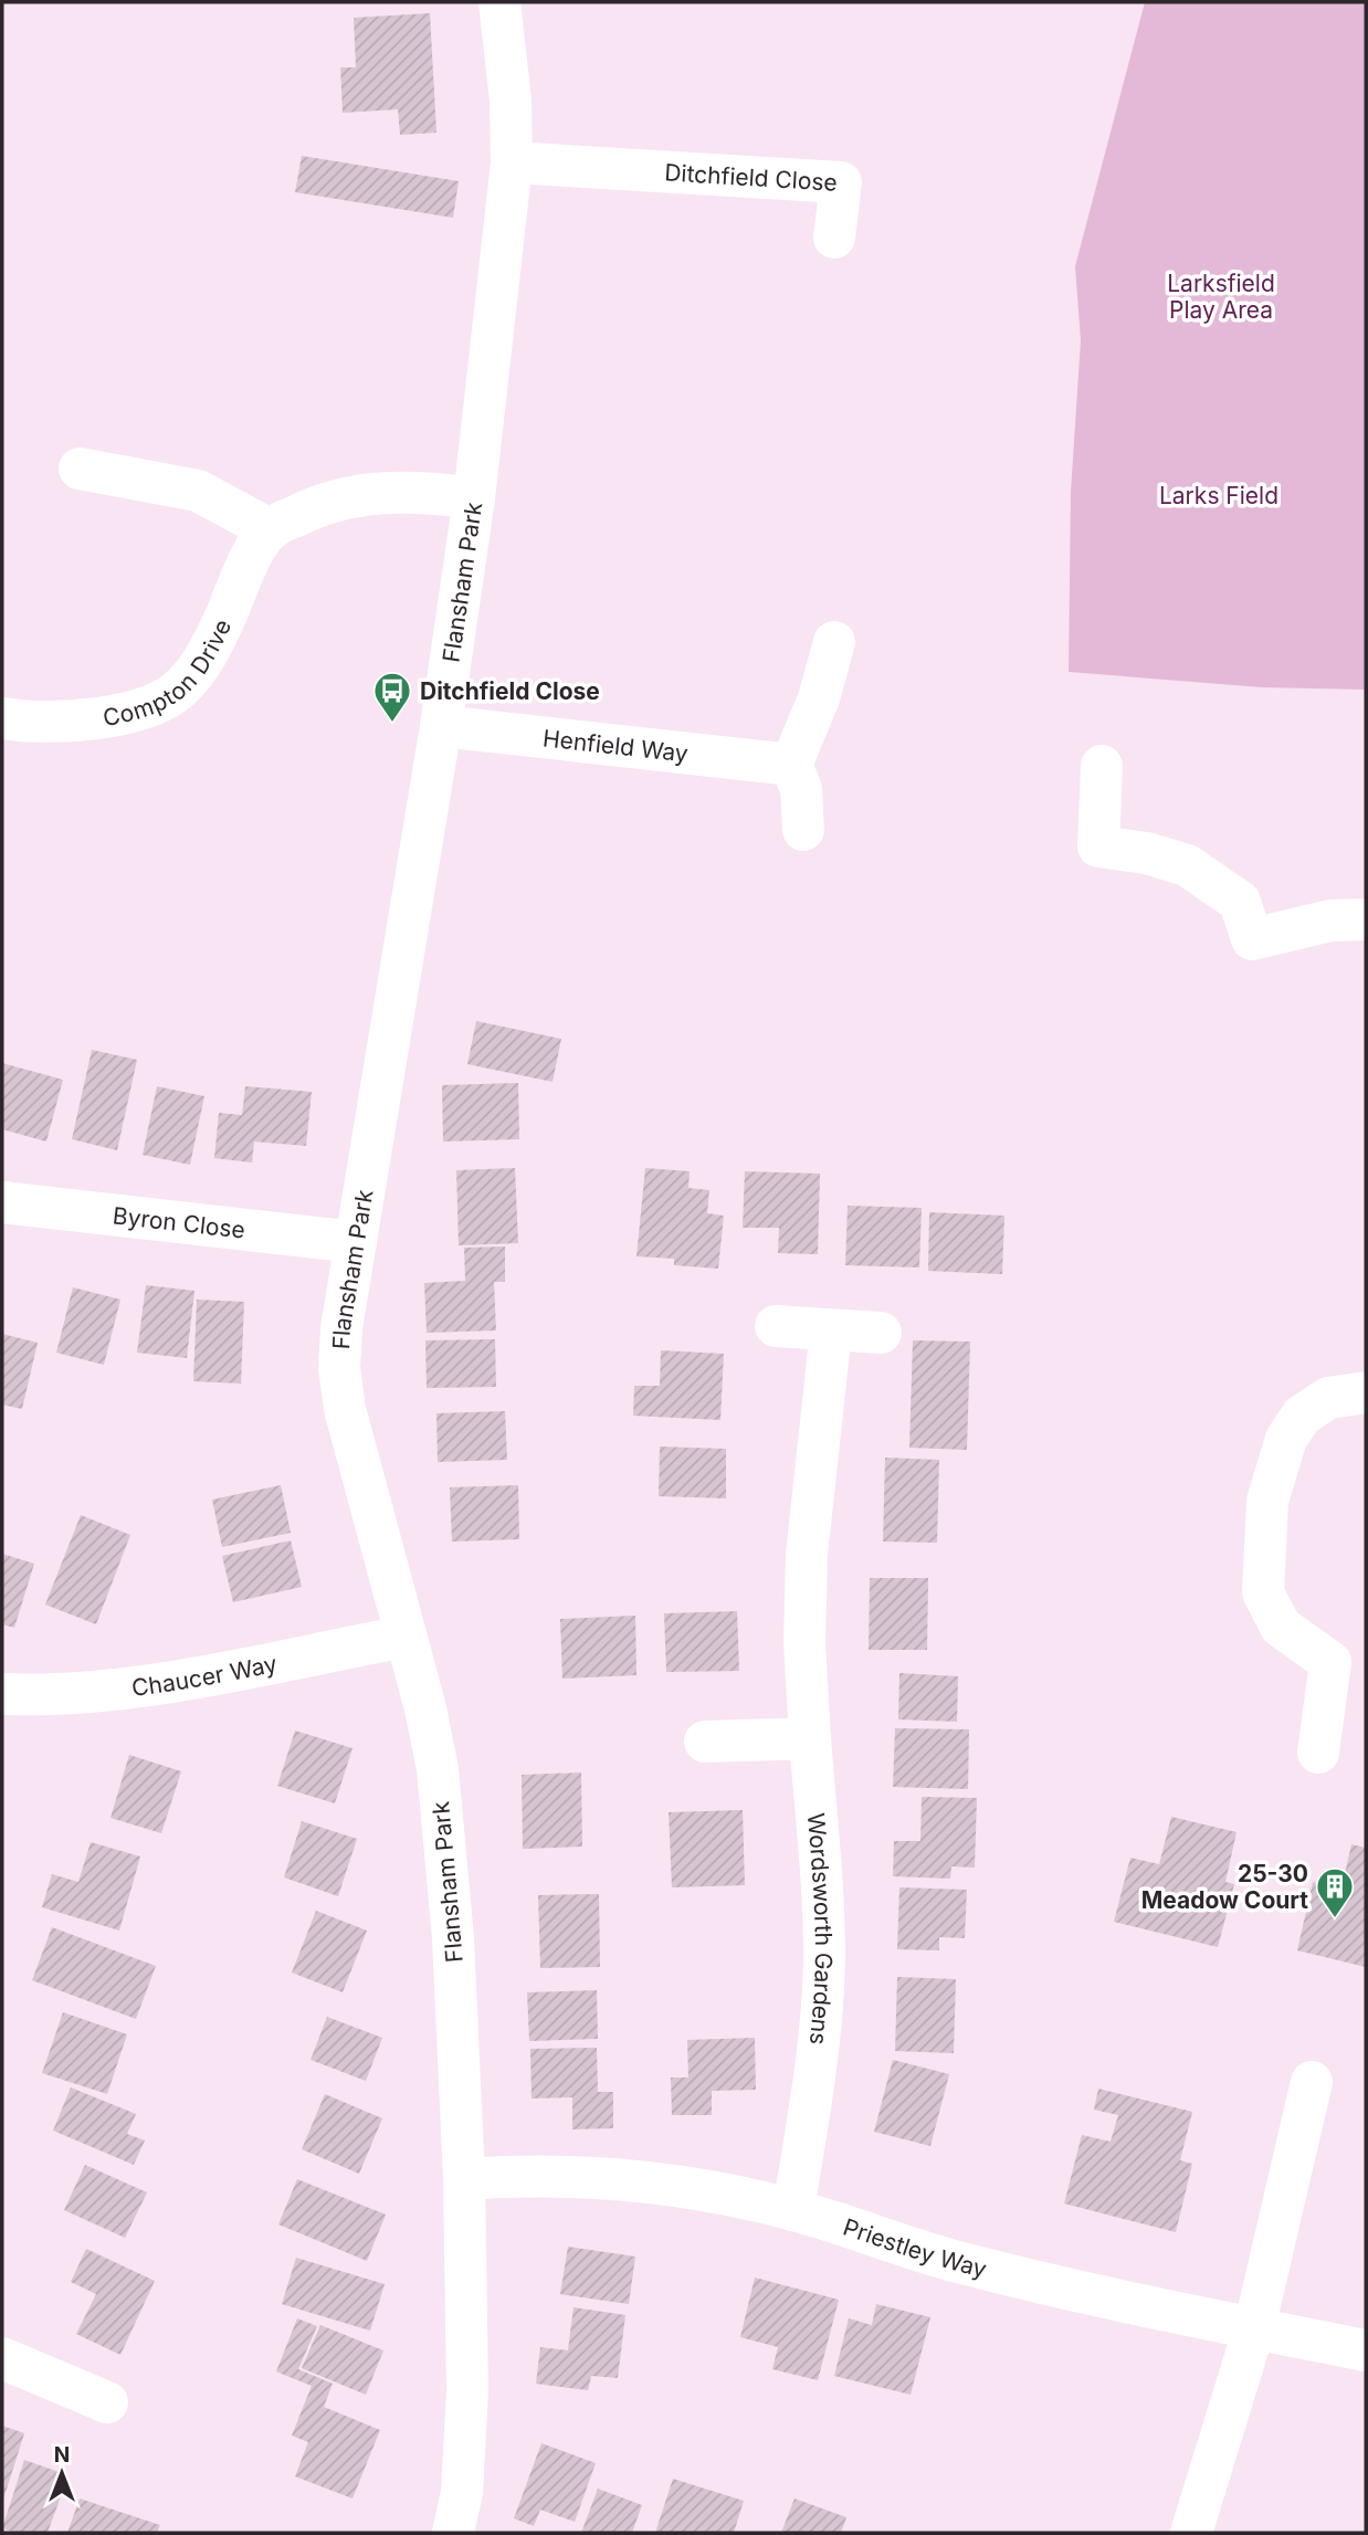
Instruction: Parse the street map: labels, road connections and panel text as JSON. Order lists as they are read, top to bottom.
{
  "streets": {
    "street": [
      "Ditchfield Close",
      "Flansham Park",
      "Compton Drive",
      "Henfield Way",
      "Byron Close",
      "Chaucer Way",
      "Wordsworth Gardens",
      "Priestley Way"
    ]
  },
  "crossings": [
    ["Ditchfield Close", "Flansham Park"],
    ["Flansham Park", "Henfield Way"],
    ["Flansham Park", "Byron Close"],
    ["Flansham Park", "Chaucer Way"],
    ["Flansham Park", "Priestley Way"],
    ["Wordsworth Gardens", "Priestley Way"]
  ],
  "parks": ["Larksfield Play Area", "Larks Field"],
  "places": {
    "bus stop": ["Ditchfield Close"],
    "building": ["25-30 Meadow Court"]
  },
  "north": "top"
}
